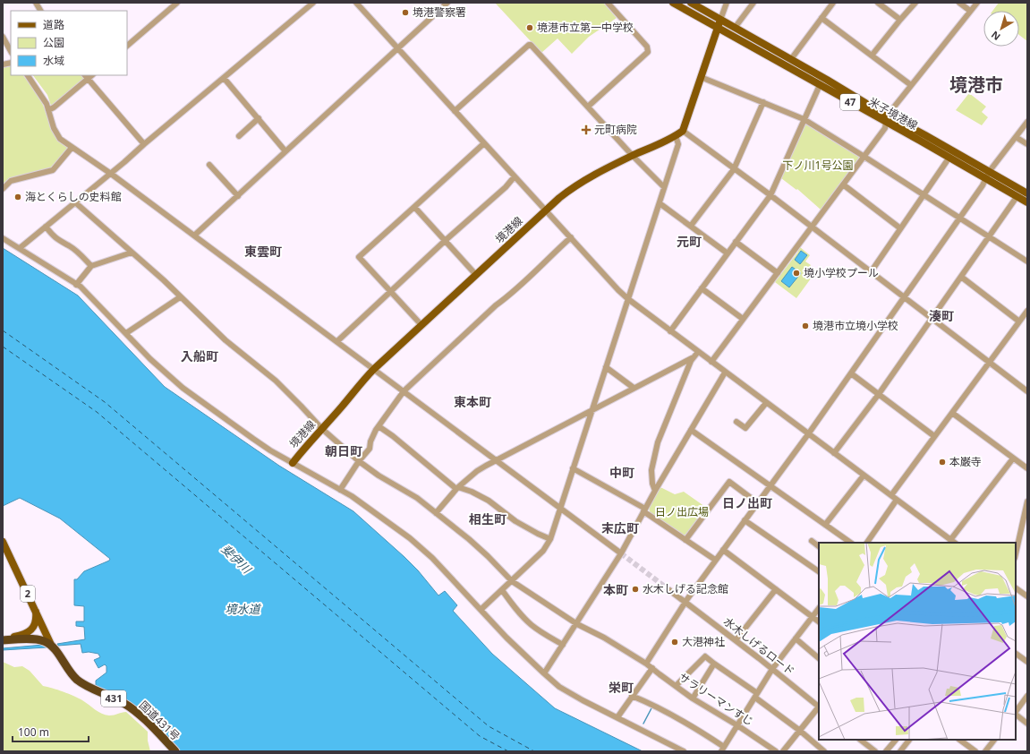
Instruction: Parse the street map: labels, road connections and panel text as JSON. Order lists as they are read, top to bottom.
{
  "streets": {
    "highway": ["431", "国道431号"],
    "main road": [
      "47",
      "米子境港線",
      "境港線",
      "2"
    ],
    "street": ["水木しげるロード", "サラリーマンすじ"]
  },
  "crossings": [
    ["境港線", "サラリーマンすじ"],
    ["2", "国道431号"]
  ],
  "districts": [
    "境港市",
    "元町",
    "東雲町",
    "湊町",
    "入船町",
    "東本町",
    "朝日町",
    "中町",
    "日ノ出町",
    "相生町",
    "末広町",
    "本町",
    "栄町"
  ],
  "water": ["斐伊川", "境水道"],
  "parks": ["下ノ川1号公園", "日ノ出広場"],
  "places": {
    "other": [
      "境港警察署",
      "境港市立第一中学校",
      "海とくらしの史料館",
      "境小学校プール",
      "境港市立境小学校",
      "本巌寺",
      "水木しげる記念館",
      "大港神社"
    ],
    "health": ["元町病院"]
  },
  "legend": ["道路", "公園", "水域"],
  "scale_bar": "100 m",
  "north": "bottom left"
}
